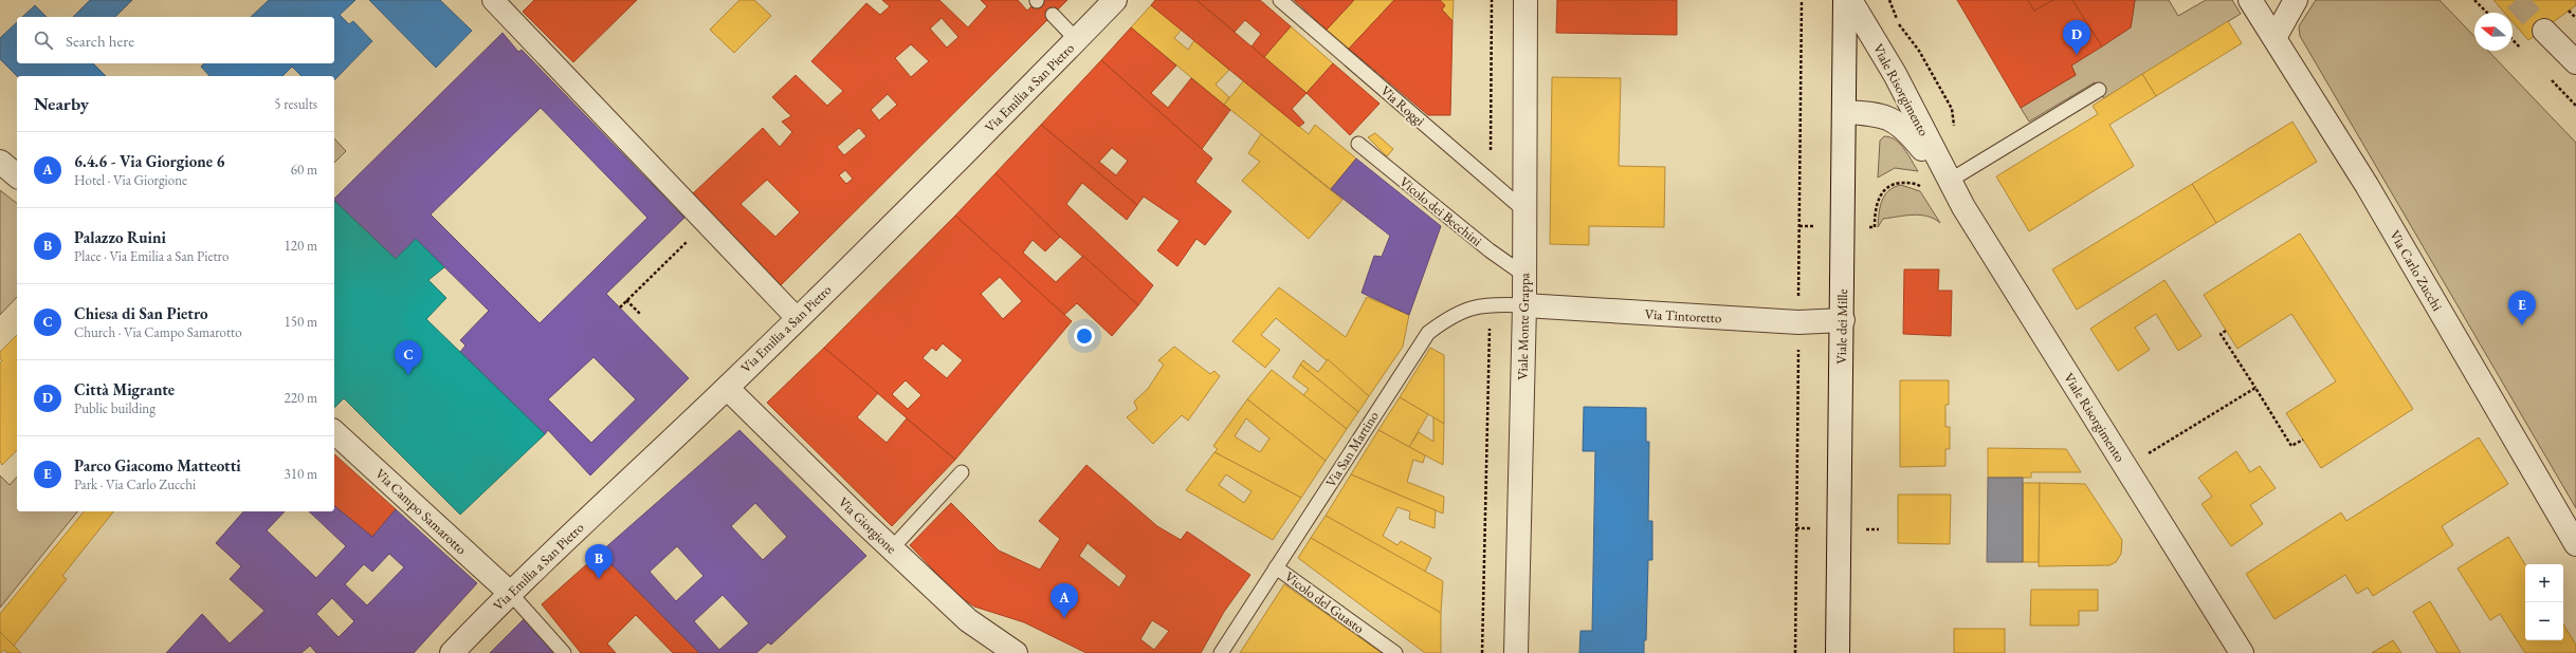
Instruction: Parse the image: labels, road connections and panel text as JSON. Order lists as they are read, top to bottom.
{
  "streets": {
    "street": [
      "Via Emilia a San Pietro",
      "Viale Risorgimento",
      "Via Carlo Zucchi",
      "Via Tintoretto",
      "Viale Monte Grappa",
      "Viale dei Mille",
      "Via Campo Samarotto",
      "Via Giorgione"
    ],
    "lane": [
      "Via Roggi",
      "Vicolo dei Becchini",
      "Via San Martino",
      "Vicolo del Guasto"
    ]
  },
  "crossings": [
    ["Via Emilia a San Pietro", "Via Campo Samarotto"],
    ["Via Emilia a San Pietro", "Via Giorgione"],
    ["Viale Risorgimento", "Viale dei Mille"],
    ["Via Roggi", "Viale Monte Grappa"],
    ["Vicolo dei Becchini", "Viale Monte Grappa"],
    ["Via Tintoretto", "Viale Monte Grappa"],
    ["Via Tintoretto", "Viale dei Mille"],
    ["Via Tintoretto", "Via San Martino"],
    ["Viale Monte Grappa", "Via San Martino"],
    ["Via San Martino", "Vicolo del Guasto"]
  ],
  "north": "left",
  "page": {
    "search": "Search here",
    "pins": [
      "D",
      "E",
      "C",
      "B",
      "A"
    ],
    "heading": ["Nearby", "5 results"],
    "list": [
      {
        "mark": "A",
        "name": "6.4.6 - Via Giorgione 6",
        "note": "Hotel · Via Giorgione",
        "value": "60 m"
      },
      {
        "mark": "B",
        "name": "Palazzo Ruini",
        "note": "Place · Via Emilia a San Pietro",
        "value": "120 m"
      },
      {
        "mark": "C",
        "name": "Chiesa di San Pietro",
        "note": "Church · Via Campo Samarotto",
        "value": "150 m"
      },
      {
        "mark": "D",
        "name": "Città Migrante",
        "note": "Public building",
        "value": "220 m"
      },
      {
        "mark": "E",
        "name": "Parco Giacomo Matteotti",
        "note": "Park · Via Carlo Zucchi",
        "value": "310 m"
      }
    ],
    "map_buttons": ["+", "−"]
  }
}
